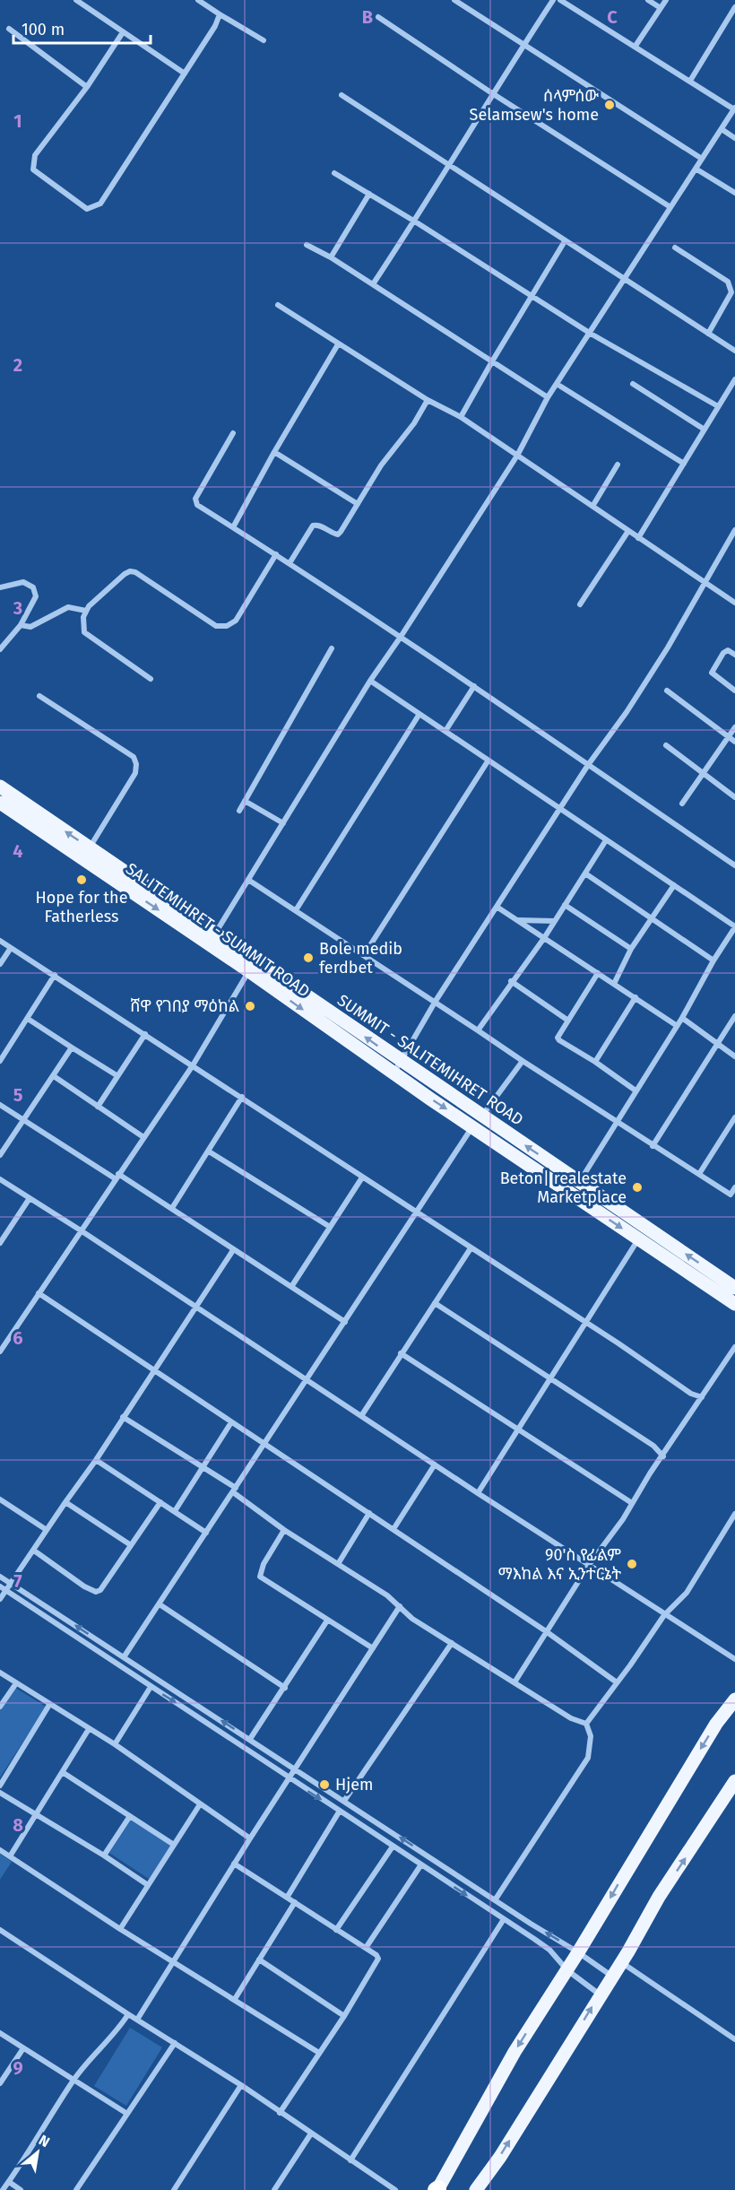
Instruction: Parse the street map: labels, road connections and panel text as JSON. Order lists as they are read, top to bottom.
{
  "streets": {
    "main road": ["SALITEMIHRET - SUMMIT ROAD", "SUMMIT - SALITEMIHRET ROAD"]
  },
  "crossings": [
    ["SALITEMIHRET - SUMMIT ROAD", "SUMMIT - SALITEMIHRET ROAD"]
  ],
  "one_way": ["SALITEMIHRET - SUMMIT ROAD", "SUMMIT - SALITEMIHRET ROAD"],
  "places": [
    "ሰላምሰው Selamsew's home",
    "Hope for the Fatherless",
    "Bole medib ferdbet",
    "ሸዋ የገበያ ማዕከል",
    "Beton| realestate Marketplace",
    "90'ስ የፊልም ማእከል እና ኢንተርኔት",
    "Hjem"
  ],
  "scale_bar": "100 m",
  "north": "top right",
  "grid": {
    "columns": ["B", "C"],
    "rows": [
      "1",
      "2",
      "3",
      "4",
      "5",
      "6",
      "7",
      "8",
      "9"
    ]
  }
}
